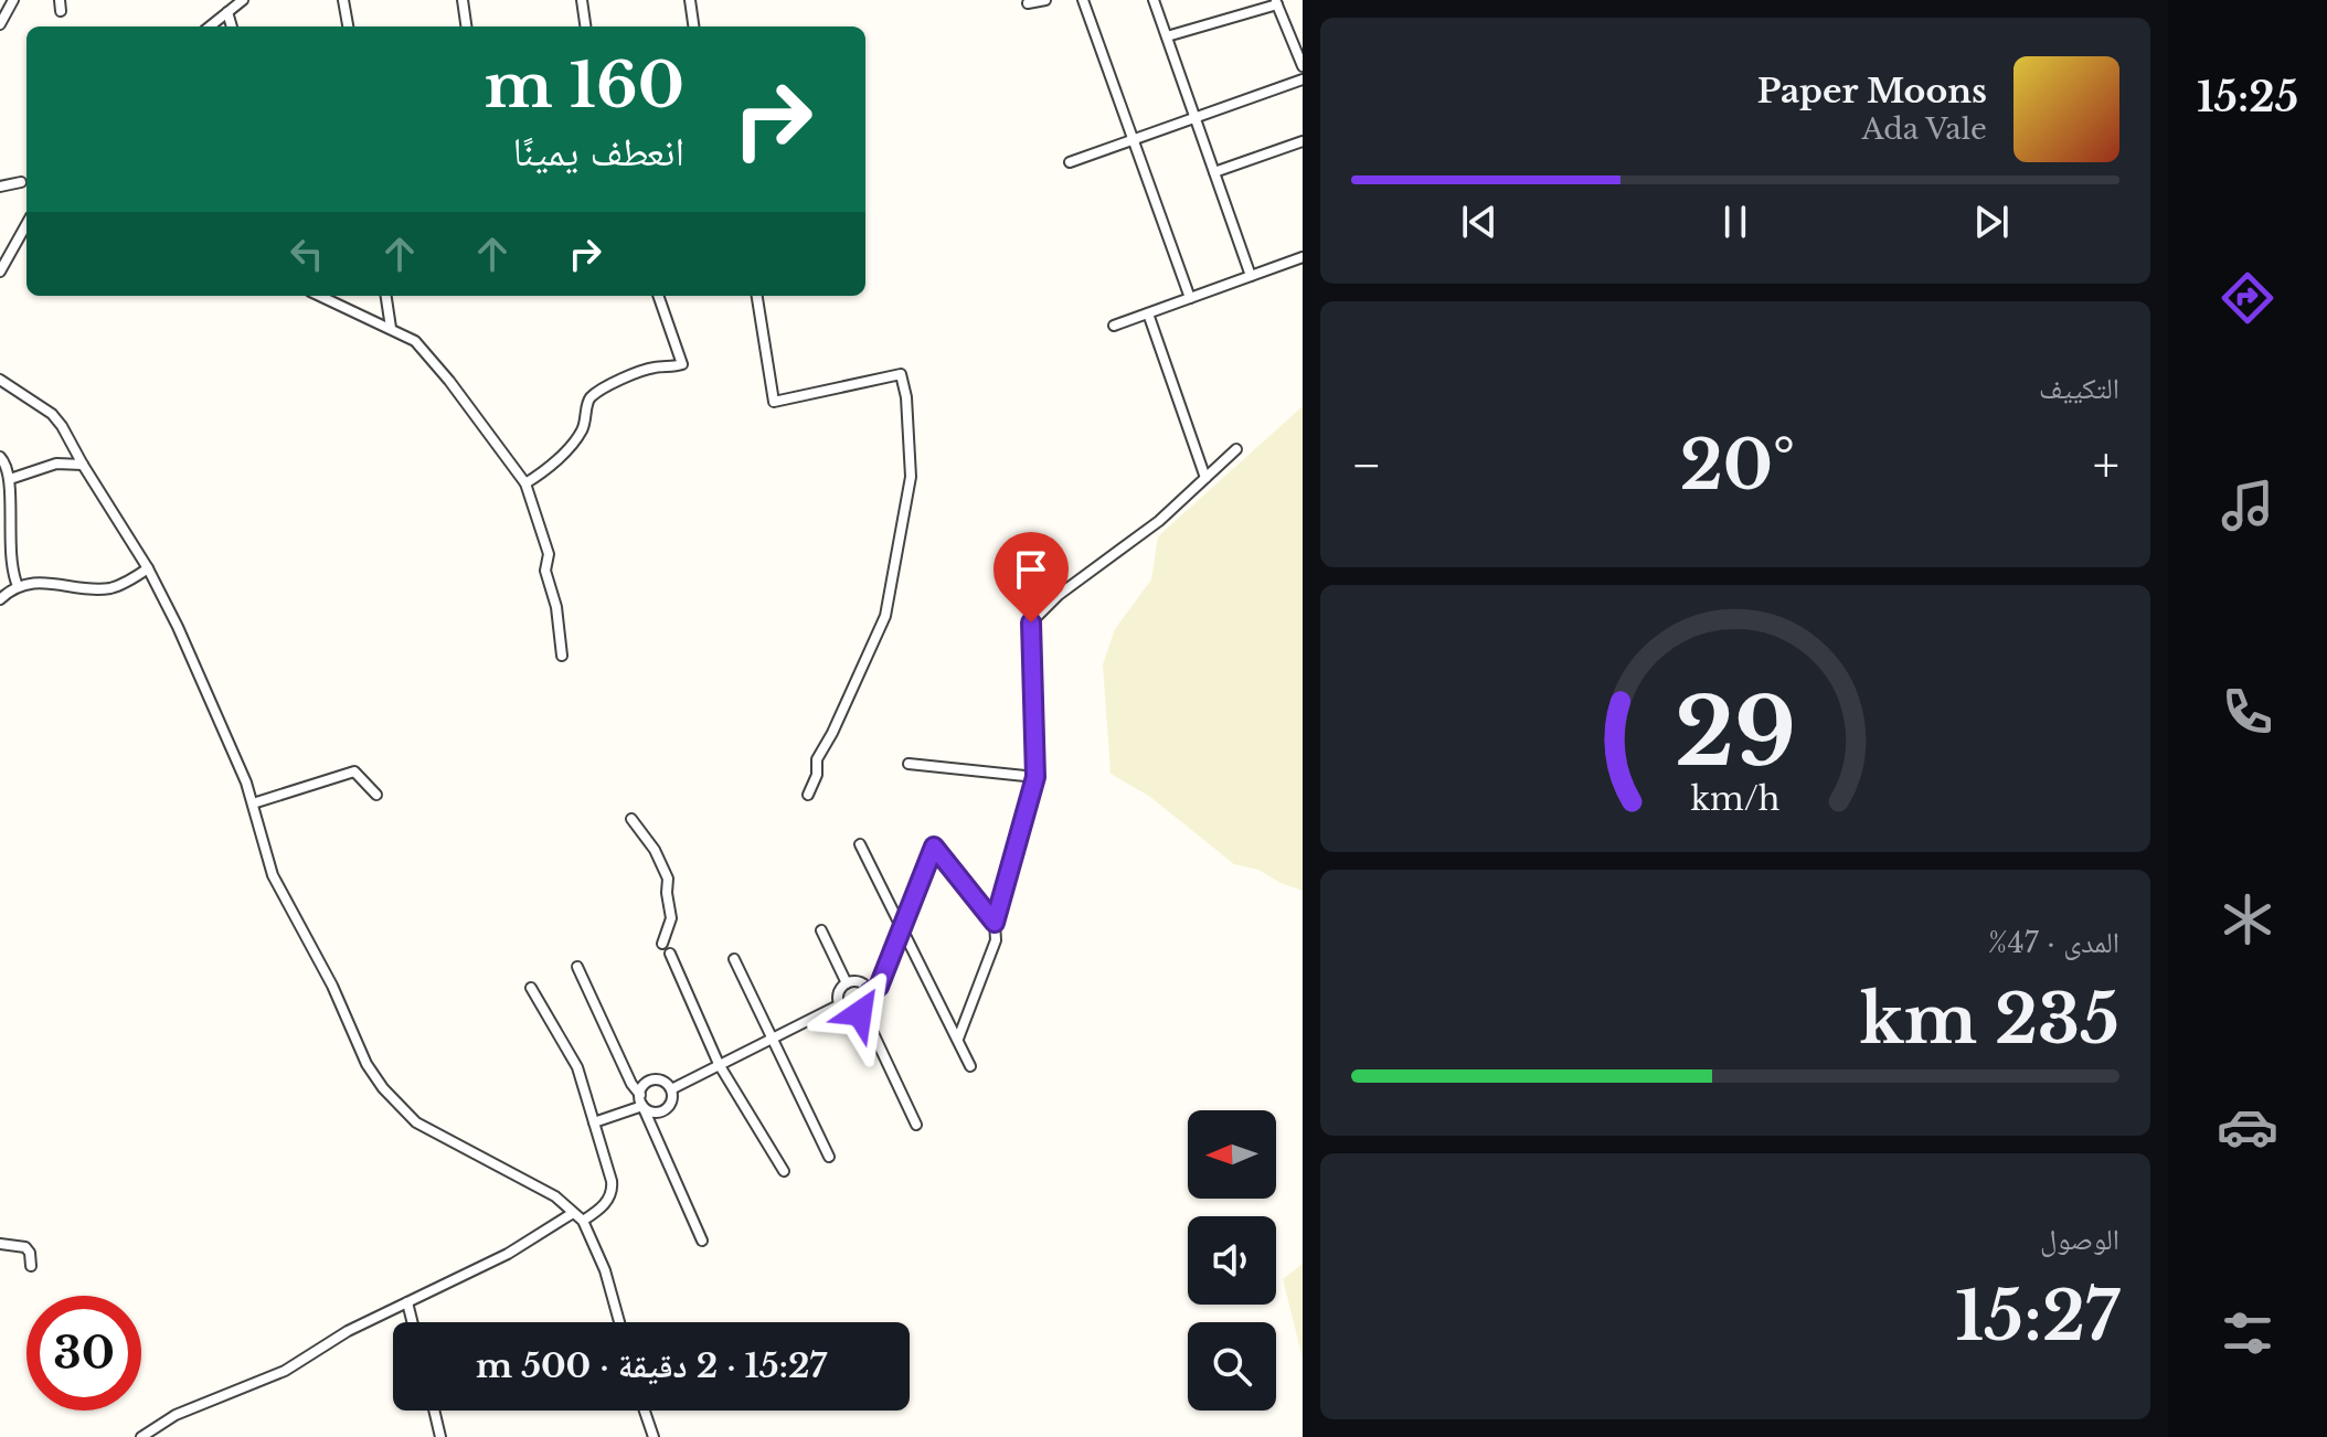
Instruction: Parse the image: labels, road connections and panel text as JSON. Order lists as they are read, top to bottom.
{
  "north": "left",
  "page": {
    "tabs": "15:25",
    "turn": ["160 m", "انعطف يمينًا"],
    "song": ["Paper Moons", "Ada Vale"],
    "tile": [
      "التكييف",
      ["المدى · 47%", "235 km"],
      ["الوصول", "15:27"]
    ],
    "heat": ["−", "20°", "+"],
    "limit": "30",
    "trip": "15:27 · 2 دقيقة · 500 m",
    "gauge": ["29", "km/h"]
  }
}
